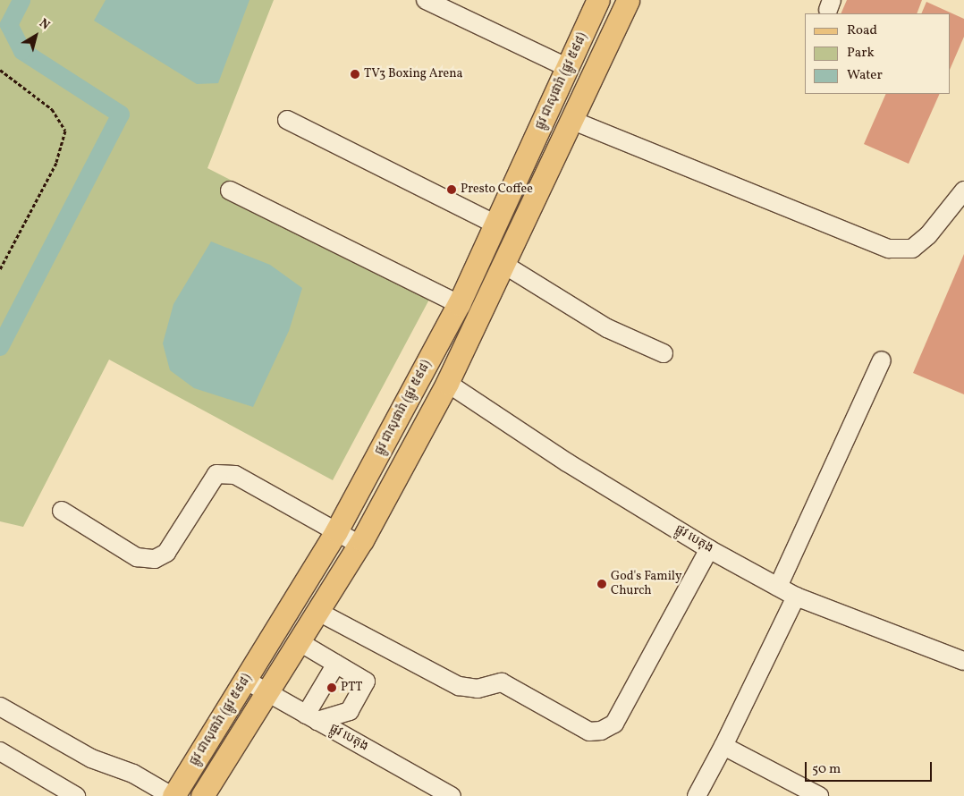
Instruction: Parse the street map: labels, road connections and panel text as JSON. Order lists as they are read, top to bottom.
{
  "streets": {
    "main road": ["ផ្លូវ ជាសុផារ៉ា (ផ្លូវ ៥៩៨)"],
    "street": ["ផ្លូវ បេតុង"]
  },
  "crossings": [
    ["ផ្លូវ ជាសុផារ៉ា (ផ្លូវ ៥៩៨)", "ផ្លូវ បេតុង"]
  ],
  "places": [
    "TV3 Boxing Arena",
    "Presto Coffee",
    "God's Family Church",
    "PTT"
  ],
  "legend": ["Road", "Park", "Water"],
  "scale_bar": "50 m",
  "north": "top right"
}
